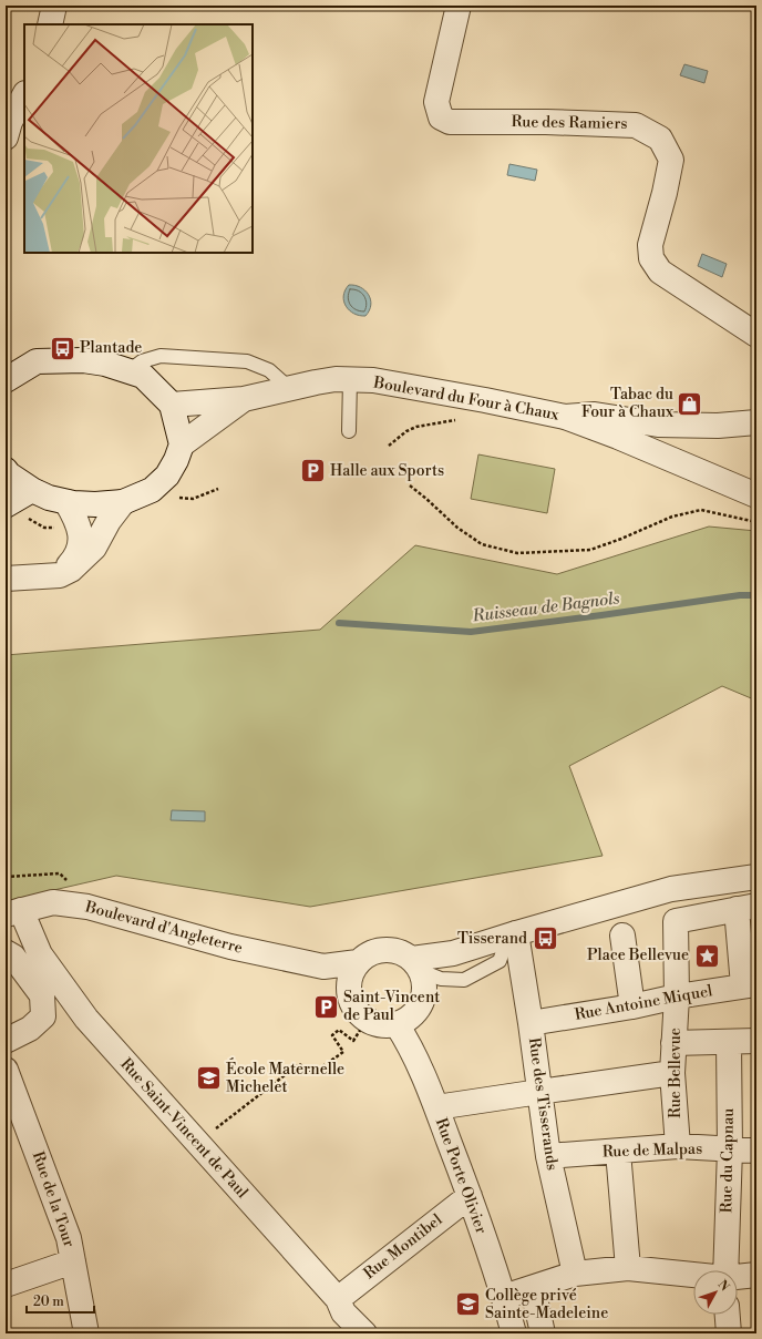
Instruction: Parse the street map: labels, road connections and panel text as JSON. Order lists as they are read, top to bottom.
{
  "streets": {
    "street": [
      "Rue des Ramiers",
      "Boulevard du Four à Chaux",
      "Boulevard d'Angleterre",
      "Rue Antoine Miquel",
      "Rue Bellevue",
      "Rue des Tisserands",
      "Rue Saint-Vincent de Paul",
      "Rue de Malpas",
      "Rue du Capnau",
      "Rue Porte Olivier",
      "Rue de la Tour",
      "Rue Montibel"
    ]
  },
  "crossings": [
    ["Boulevard d'Angleterre", "Rue Saint-Vincent de Paul"],
    ["Boulevard d'Angleterre", "Rue Porte Olivier"],
    ["Rue Antoine Miquel", "Rue Bellevue"],
    ["Rue Antoine Miquel", "Rue des Tisserands"],
    ["Rue Bellevue", "Rue de Malpas"],
    ["Rue des Tisserands", "Rue de Malpas"],
    ["Rue Saint-Vincent de Paul", "Rue Montibel"],
    ["Rue de Malpas", "Rue du Capnau"],
    ["Rue Porte Olivier", "Rue Montibel"]
  ],
  "water": ["Ruisseau de Bagnols"],
  "places": {
    "bus stop": ["Plantade", "Tisserand"],
    "shop": ["Tabac du Four à Chaux"],
    "parking": ["Halle aux Sports", "Saint-Vincent de Paul"],
    "place": ["Place Bellevue"],
    "school or university": ["École Maternelle Michelet", "Collège privé Sainte-Madeleine"]
  },
  "scale_bar": "20 m",
  "north": "top right"
}
